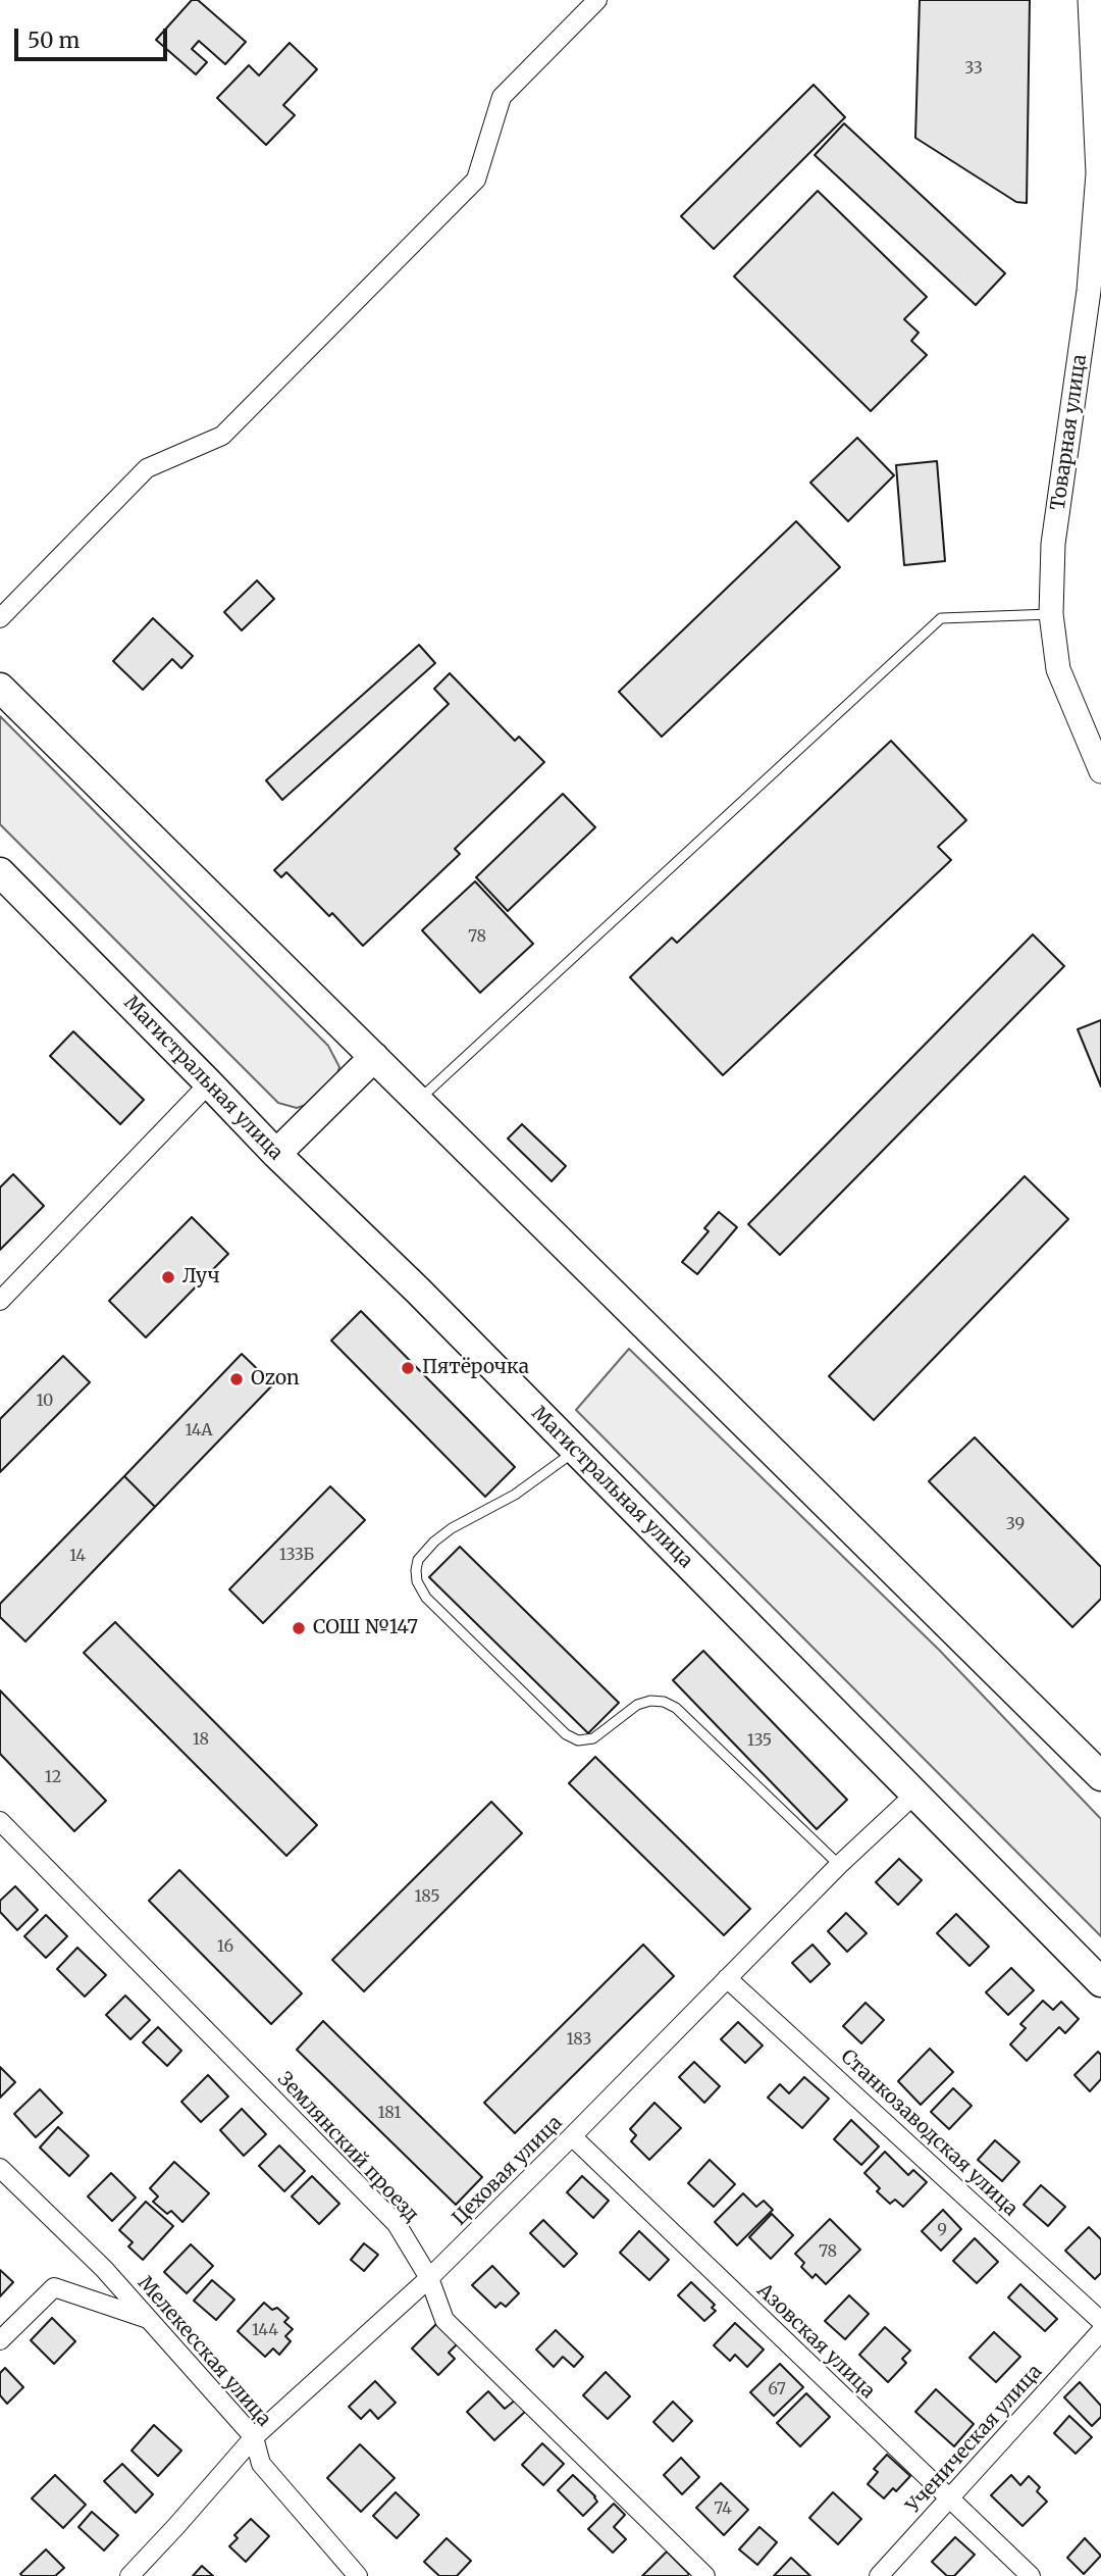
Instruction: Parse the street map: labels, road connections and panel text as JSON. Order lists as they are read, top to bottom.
{
  "streets": {
    "main road": ["Магистральная улица"],
    "street": [
      "Товарная улица",
      "Станкозаводская улица",
      "Землянский проезд",
      "Цеховая улица",
      "Азовская улица",
      "Мелекесская улица",
      "Ученическая улица"
    ]
  },
  "crossings": [
    ["Магистральная улица", "Цеховая улица"],
    ["Станкозаводская улица", "Цеховая улица"],
    ["Землянский проезд", "Цеховая улица"],
    ["Цеховая улица", "Азовская улица"],
    ["Цеховая улица", "Мелекесская улица"],
    ["Азовская улица", "Ученическая улица"]
  ],
  "places": [
    "Луч",
    "Пятёрочка",
    "Ozon",
    "СОШ №147"
  ],
  "house_numbers": [
    "33",
    "78",
    "10",
    "14А",
    "39",
    "133Б",
    "14",
    "18",
    "135",
    "12",
    "185",
    "16",
    "183",
    "181",
    "9",
    "78",
    "144",
    "67",
    "74"
  ],
  "scale_bar": "50 m"
}
